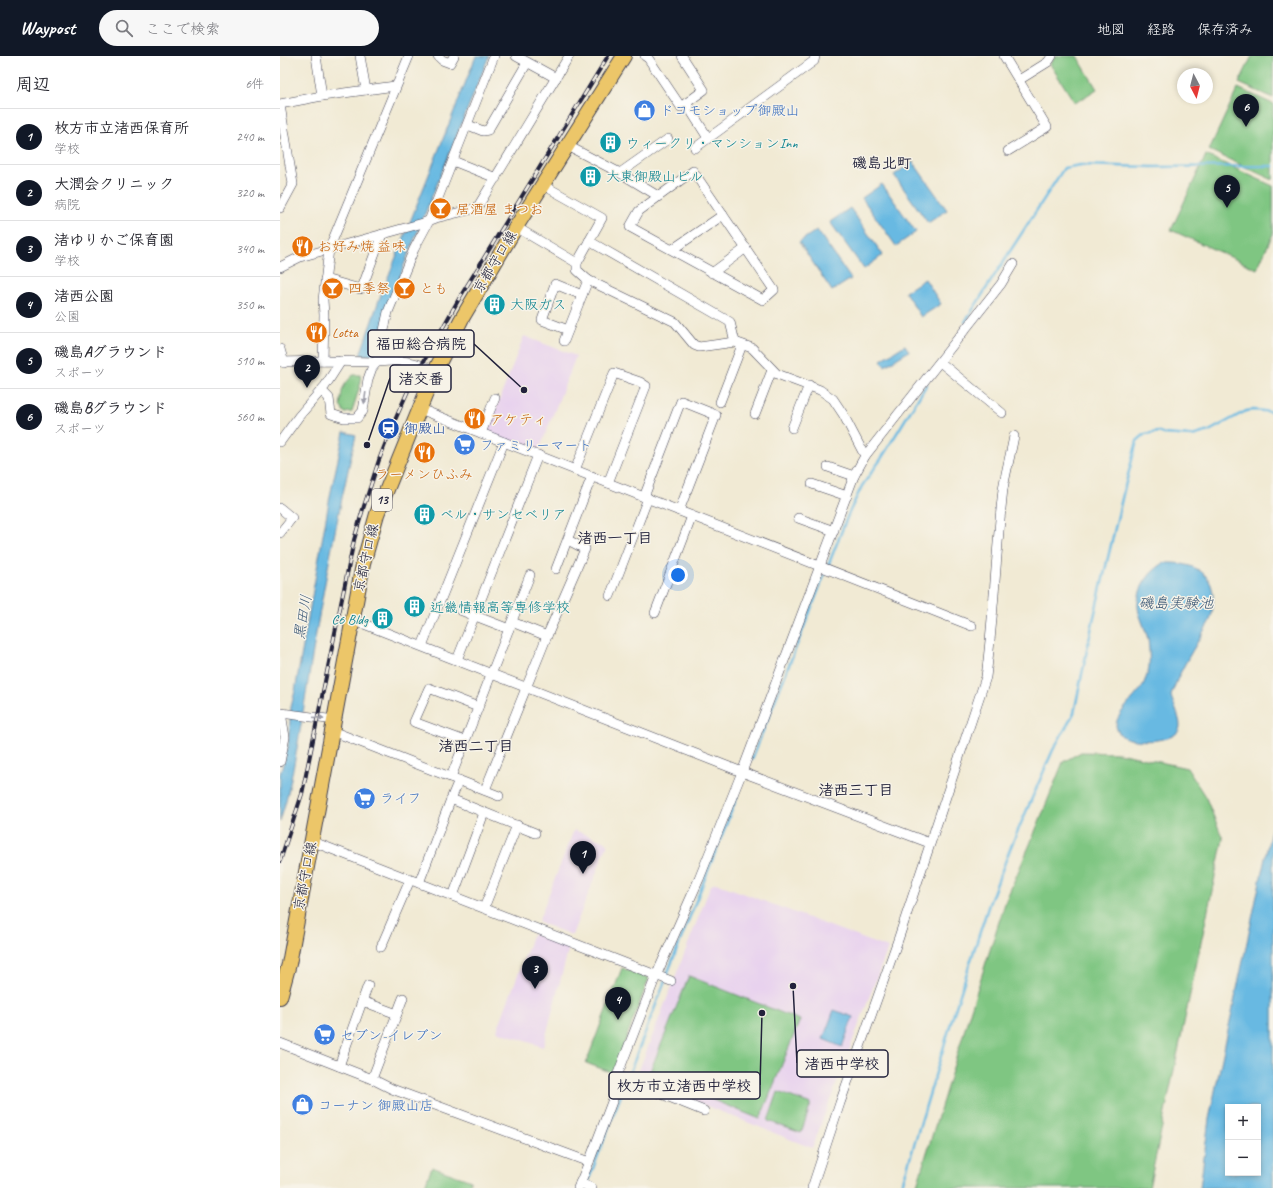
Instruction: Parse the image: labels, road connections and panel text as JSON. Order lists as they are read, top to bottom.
{
  "streets": {
    "main road": ["京都守口線", "13"]
  },
  "districts": [
    "磯島北町",
    "渚西一丁目",
    "渚西二丁目",
    "渚西三丁目"
  ],
  "water": ["磯島実験池", "黒田川"],
  "places": {
    "shop": ["ドコモショップ御殿山", "コーナン 御殿山店"],
    "building": [
      "ウィークリ・マンションInn",
      "大東御殿山ビル",
      "大阪ガス",
      "ベル・サンセベリア",
      "近畿情報高等専修学校",
      "C6 Bldg"
    ],
    "bar": ["居酒屋 まつお", "四季祭", "とも"],
    "restaurant": [
      "お好み焼 益味",
      "Lotta",
      "アケティ",
      "ラーメンひふみ"
    ],
    "other": [
      "福田総合病院",
      "渚交番",
      "渚西中学校",
      "枚方市立渚西中学校"
    ],
    "station": ["御殿山"],
    "supermarket": ["ファミリーマート", "ライフ", "セブン-イレブン"]
  },
  "north": "bottom",
  "page": {
    "header": "Waypost",
    "search": "ここで検索",
    "nav": ["地図", "経路", "保存済み"],
    "heading": ["周辺", "6件"],
    "pins": [
      "6",
      "5",
      "2",
      "1",
      "3",
      "4"
    ],
    "list": [
      {
        "mark": "1",
        "name": "枚方市立渚西保育所",
        "note": "学校",
        "value": "240 m"
      },
      {
        "mark": "2",
        "name": "大潤会クリニック",
        "note": "病院",
        "value": "320 m"
      },
      {
        "mark": "3",
        "name": "渚ゆりかご保育園",
        "note": "学校",
        "value": "340 m"
      },
      {
        "mark": "4",
        "name": "渚西公園",
        "note": "公園",
        "value": "350 m"
      },
      {
        "mark": "5",
        "name": "磯島Aグラウンド",
        "note": "スポーツ",
        "value": "510 m"
      },
      {
        "mark": "6",
        "name": "磯島Bグラウンド",
        "note": "スポーツ",
        "value": "560 m"
      }
    ],
    "map_buttons": ["+", "−"]
  }
}
